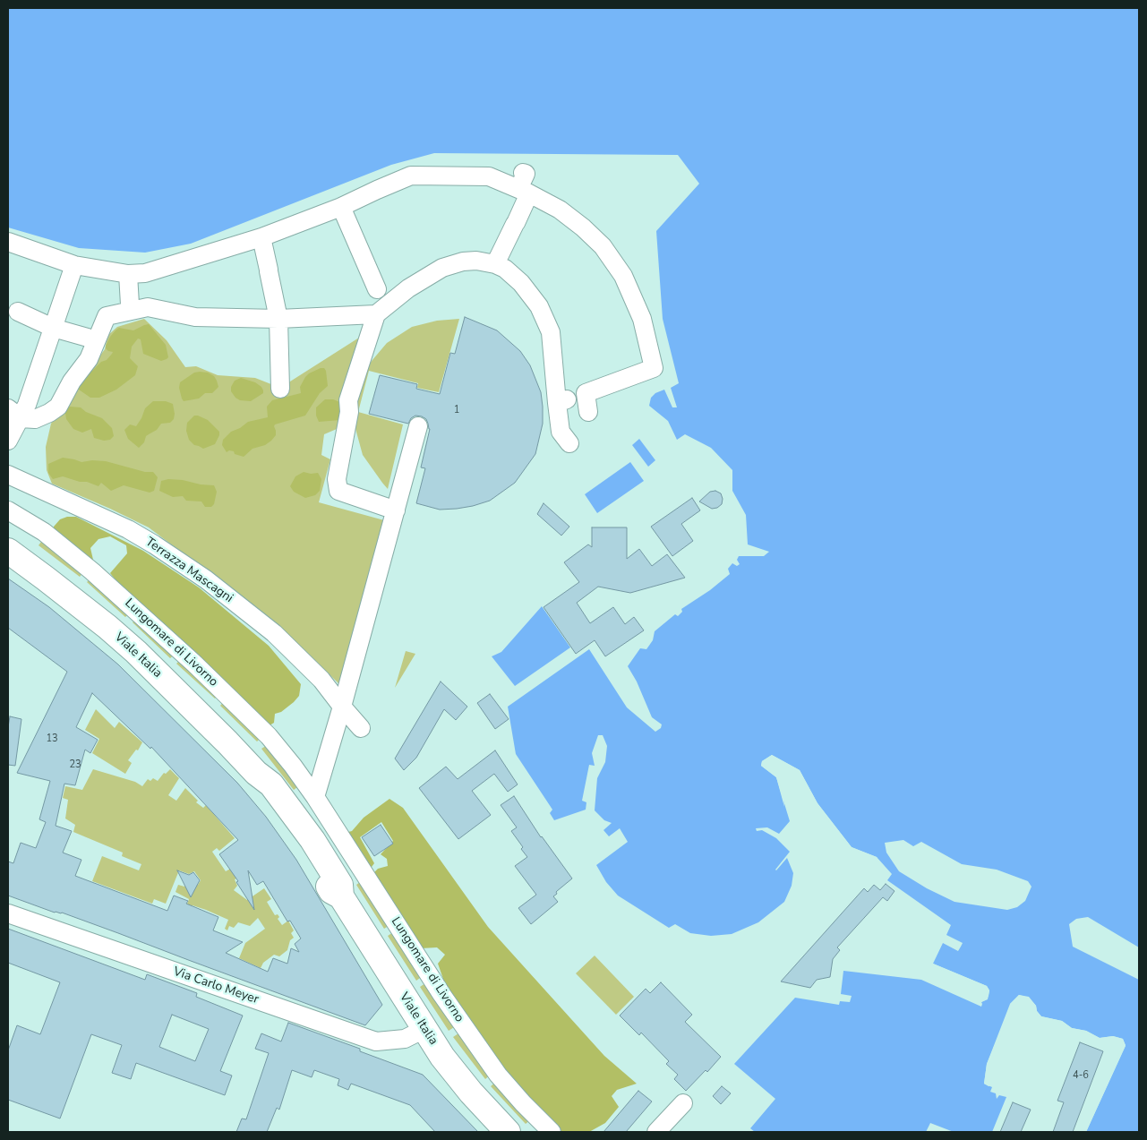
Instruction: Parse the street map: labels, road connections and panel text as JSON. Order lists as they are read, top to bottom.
{
  "streets": {
    "main road": ["Viale Italia"],
    "street": ["Terrazza Mascagni", "Lungomare di Livorno", "Via Carlo Meyer"]
  },
  "crossings": [
    ["Viale Italia", "Via Carlo Meyer"]
  ],
  "house_numbers": [
    "1",
    "13",
    "23",
    "4-6"
  ]
}
